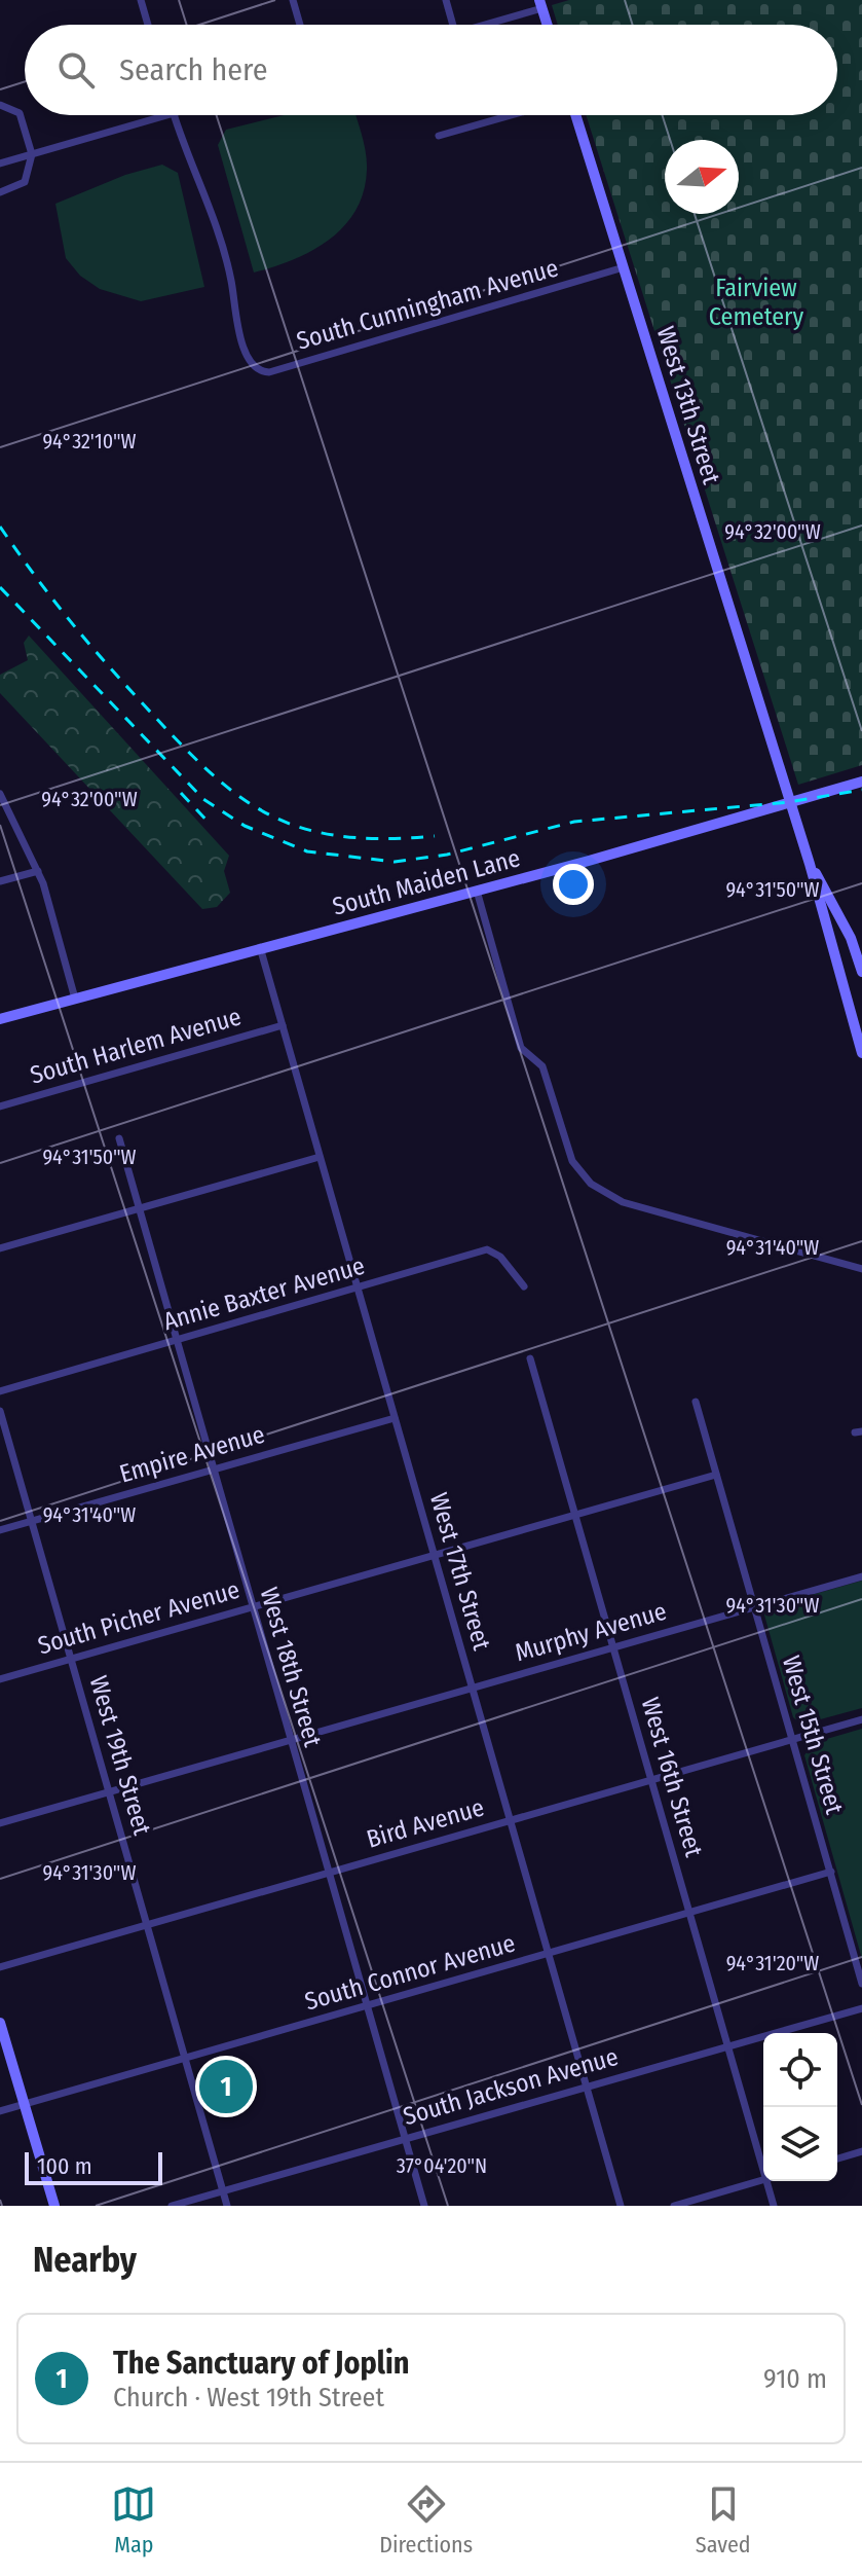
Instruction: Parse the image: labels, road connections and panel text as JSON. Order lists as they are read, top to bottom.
{
  "streets": {
    "street": [
      "South Cunningham Avenue",
      "West 13th Street",
      "South Maiden Lane",
      "South Harlem Avenue",
      "Annie Baxter Avenue",
      "Empire Avenue",
      "West 17th Street",
      "South Picher Avenue",
      "Murphy Avenue",
      "West 18th Street",
      "West 15th Street",
      "West 19th Street",
      "West 16th Street",
      "Bird Avenue",
      "South Connor Avenue",
      "South Jackson Avenue"
    ]
  },
  "crossings": [
    ["South Cunningham Avenue", "West 13th Street"],
    ["West 13th Street", "South Maiden Lane"],
    ["South Maiden Lane", "West 17th Street"],
    ["South Harlem Avenue", "West 17th Street"],
    ["Annie Baxter Avenue", "West 17th Street"],
    ["Annie Baxter Avenue", "West 18th Street"],
    ["Empire Avenue", "West 17th Street"],
    ["Empire Avenue", "West 18th Street"],
    ["Empire Avenue", "West 19th Street"],
    ["West 17th Street", "South Picher Avenue"],
    ["West 17th Street", "Murphy Avenue"],
    ["West 17th Street", "Bird Avenue"],
    ["West 17th Street", "South Connor Avenue"],
    ["West 17th Street", "South Jackson Avenue"],
    ["South Picher Avenue", "West 18th Street"],
    ["South Picher Avenue", "West 15th Street"],
    ["South Picher Avenue", "West 19th Street"],
    ["South Picher Avenue", "West 16th Street"],
    ["Murphy Avenue", "West 18th Street"],
    ["Murphy Avenue", "West 15th Street"],
    ["Murphy Avenue", "West 19th Street"],
    ["Murphy Avenue", "West 16th Street"],
    ["West 18th Street", "Bird Avenue"],
    ["West 18th Street", "South Connor Avenue"],
    ["West 18th Street", "South Jackson Avenue"],
    ["West 15th Street", "Bird Avenue"],
    ["West 15th Street", "South Connor Avenue"],
    ["West 19th Street", "Bird Avenue"],
    ["West 19th Street", "South Connor Avenue"],
    ["West 19th Street", "South Jackson Avenue"],
    ["West 16th Street", "Bird Avenue"],
    ["West 16th Street", "South Connor Avenue"],
    ["West 16th Street", "South Jackson Avenue"]
  ],
  "parks": ["Fairview Cemetery"],
  "scale_bar": "100 m",
  "north": "right",
  "page": {
    "search": "Search here",
    "pins": "1",
    "scale": "100 m",
    "heading": "Nearby",
    "list": [
      {
        "mark": "1",
        "name": "The Sanctuary of Joplin",
        "note": "Church · West 19th Street",
        "value": "910 m"
      }
    ],
    "nav": ["Map", "Directions", "Saved"]
  },
  "coordinates": [
    "94°32'10\"W",
    "94°32'00\"W",
    "94°31'50\"W",
    "94°31'40\"W",
    "94°31'30\"W",
    "94°31'20\"W",
    "37°04'20\"N"
  ]
}
